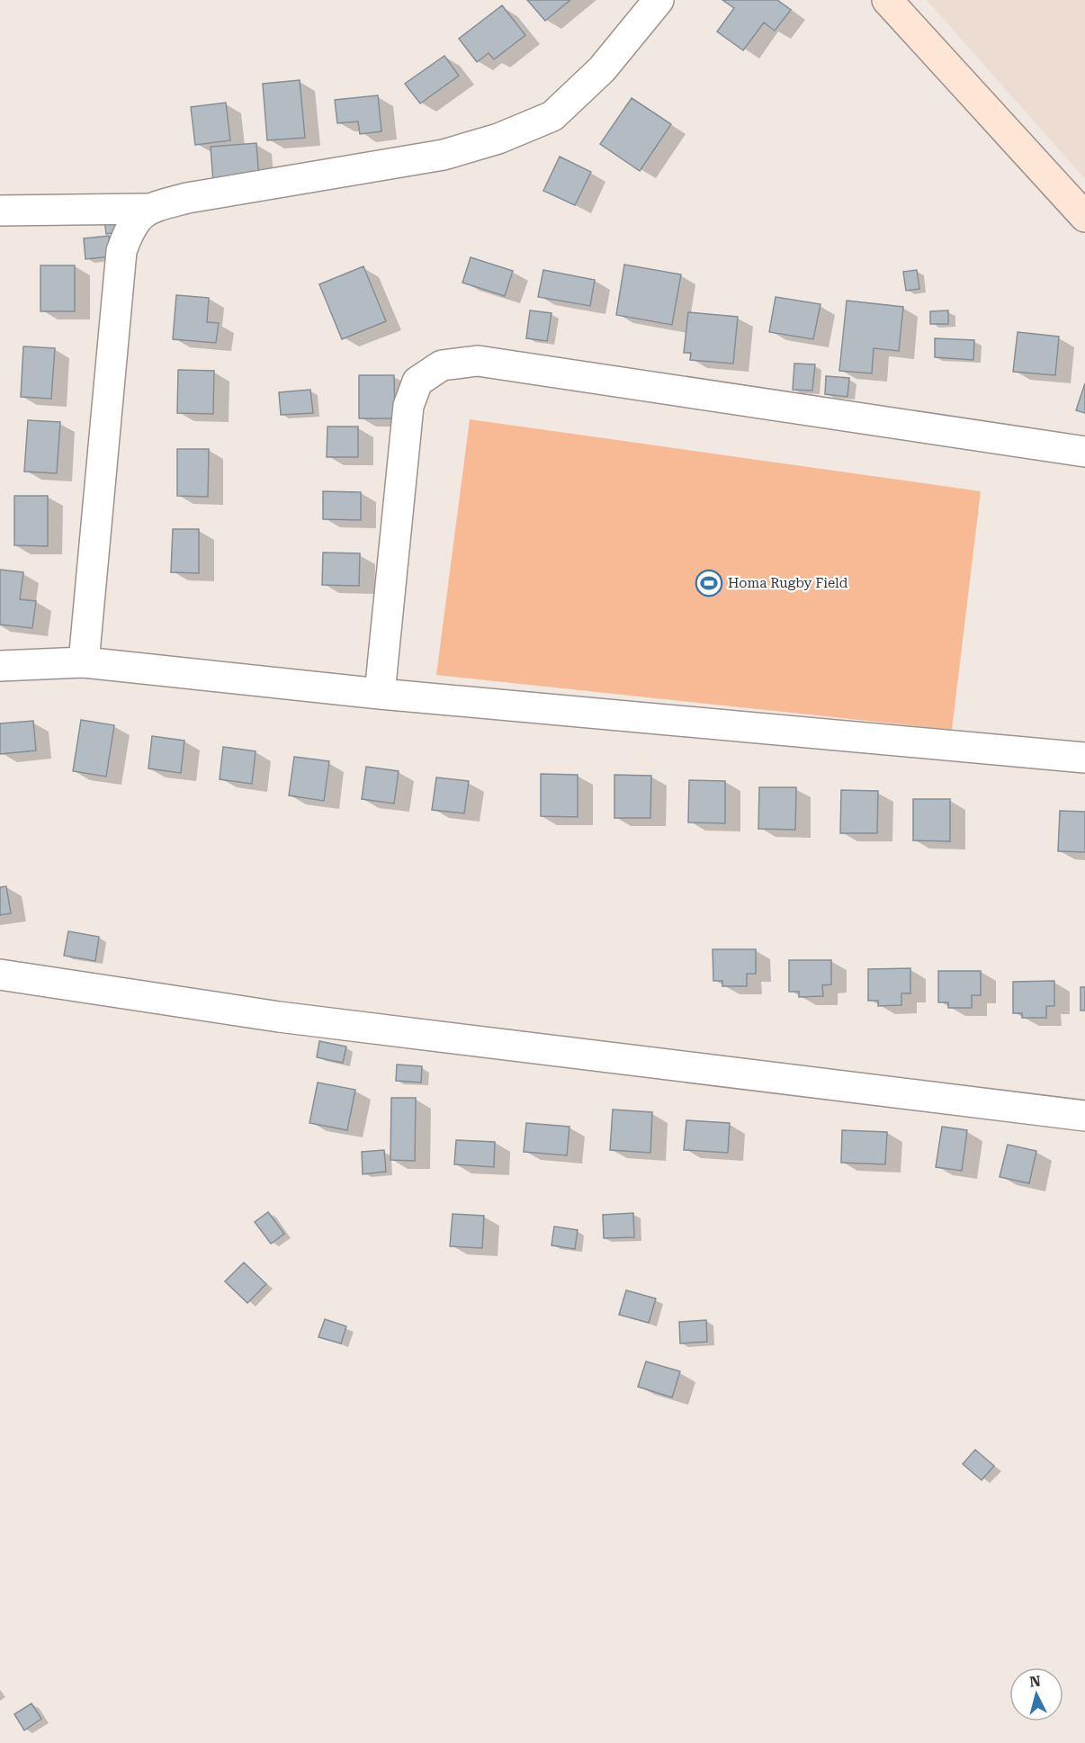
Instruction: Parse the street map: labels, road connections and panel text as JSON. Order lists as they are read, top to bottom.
{
  "places": {
    "sports": ["Homa Rugby Field"]
  },
  "north": "top"
}
